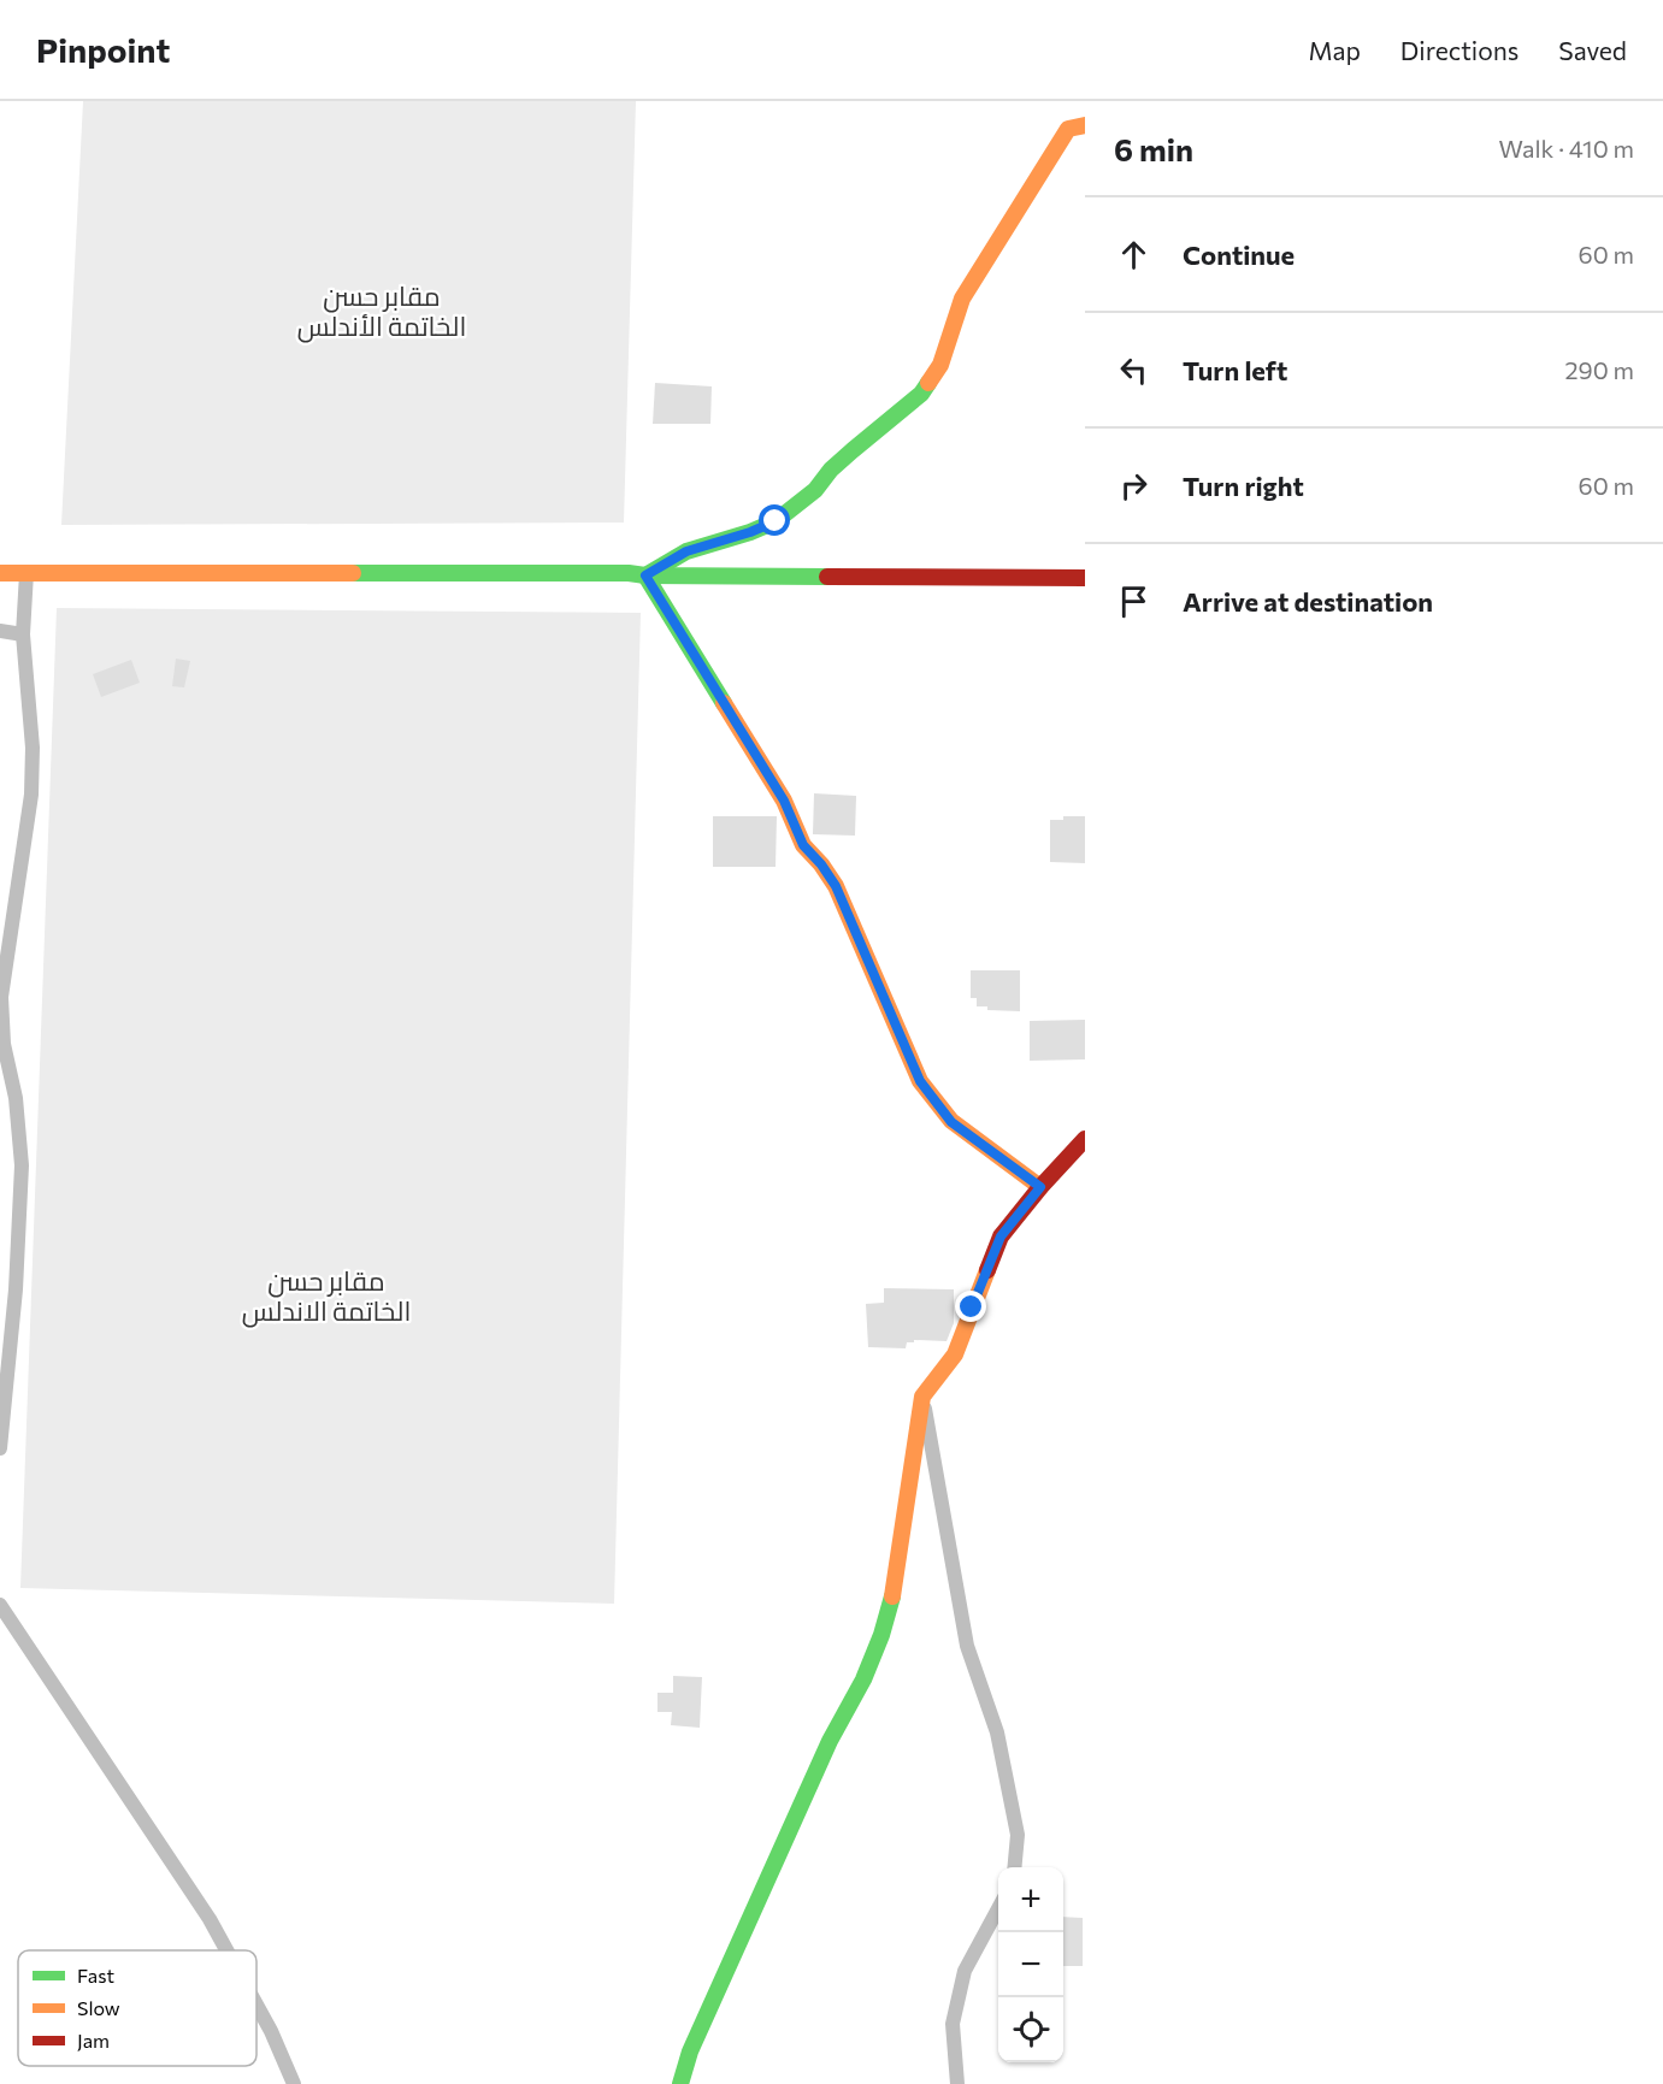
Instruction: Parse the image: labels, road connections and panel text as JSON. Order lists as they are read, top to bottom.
{
  "parks": ["مقابر حسن الخاتمة الأندلس", "مقابر حسن الخاتمة الاندلس"],
  "legend": ["Fast", "Slow", "Jam"],
  "page": {
    "header": "Pinpoint",
    "nav": ["Map", "Directions", "Saved"],
    "heading": ["6 min", "Walk · 410 m"],
    "list": [
      ["Continue", "60 m"],
      ["Turn left", "290 m"],
      ["Turn right", "60 m"],
      "Arrive at destination"
    ],
    "map_buttons": ["+", "−"]
  }
}
